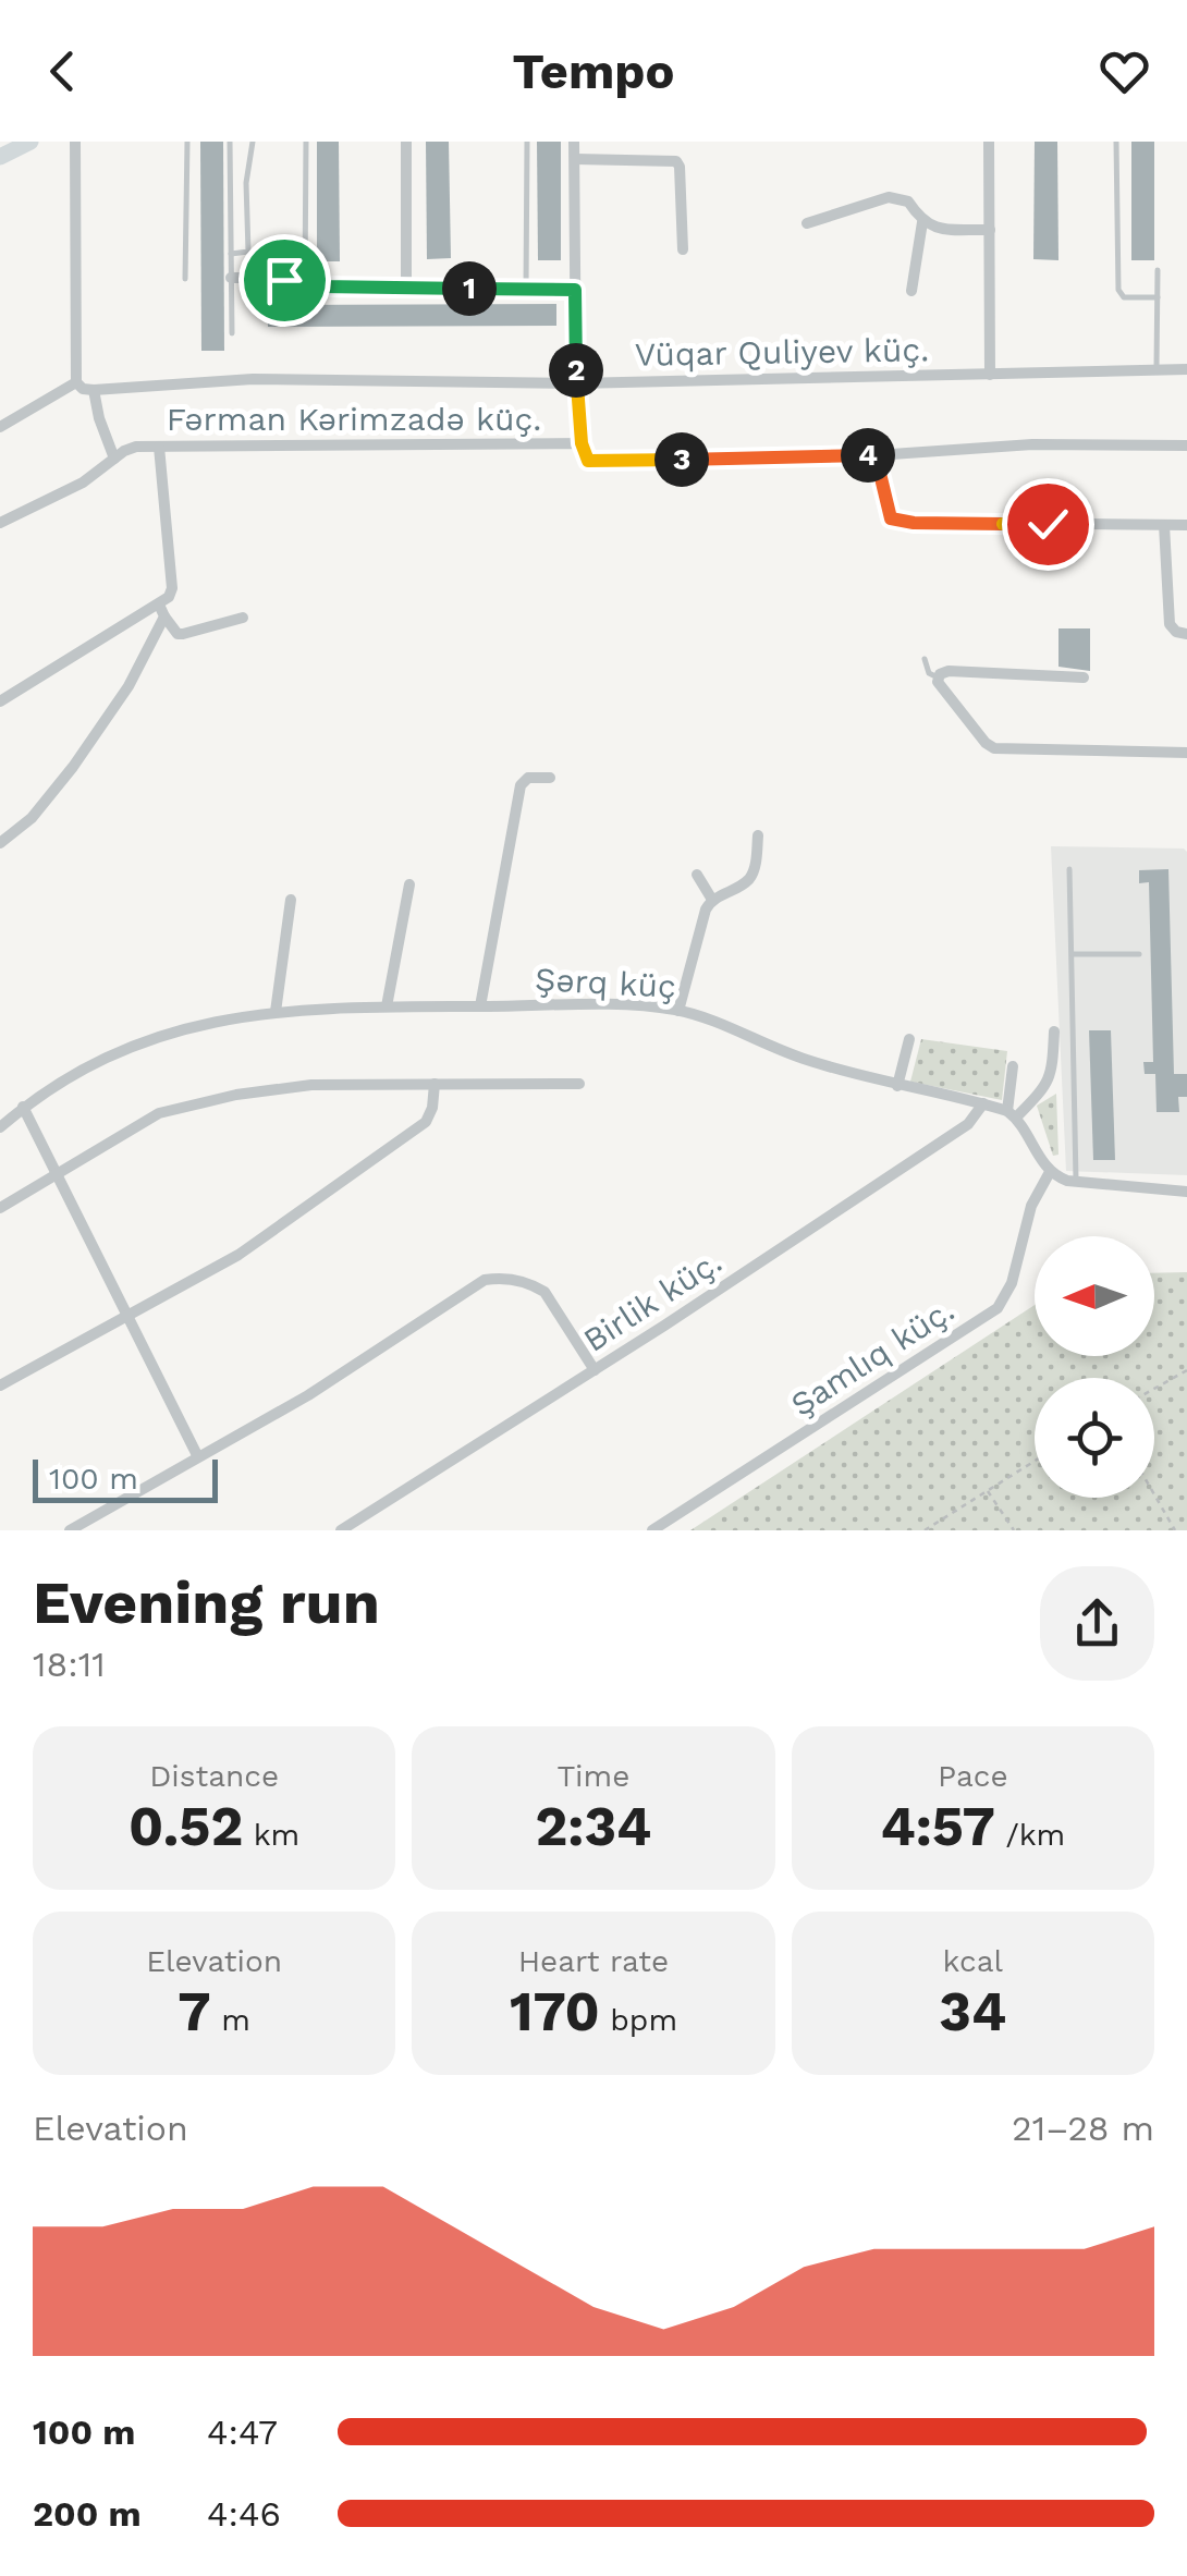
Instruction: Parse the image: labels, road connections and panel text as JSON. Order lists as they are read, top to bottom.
{
  "streets": {
    "street": [
      "Vüqar Quliyev küç.",
      "Fərman Kərimzadə küç.",
      "Şərq küç",
      "Birlik küç.",
      "Şamlıq küç."
    ]
  },
  "crossings": [
    ["Şərq küç", "Birlik küç."]
  ],
  "scale_bar": "100 m",
  "north": "left",
  "page": {
    "header": "Tempo",
    "pins": [
      "1",
      "2",
      "4",
      "3"
    ],
    "scale": "100 m",
    "heading": ["Evening run", "18:11"],
    "stats": [
      ["Distance", "0.52 km"],
      ["Time", "2:34"],
      ["Pace", "4:57 /km"],
      ["Elevation", "7 m"],
      ["Heart rate", "170 bpm"],
      ["kcal", "34"]
    ],
    "chart": ["Elevation", "21–28 m"],
    "list": [
      {
        "name": "100 m",
        "note": "4:47"
      },
      {
        "name": "200 m",
        "note": "4:46"
      }
    ]
  }
}
